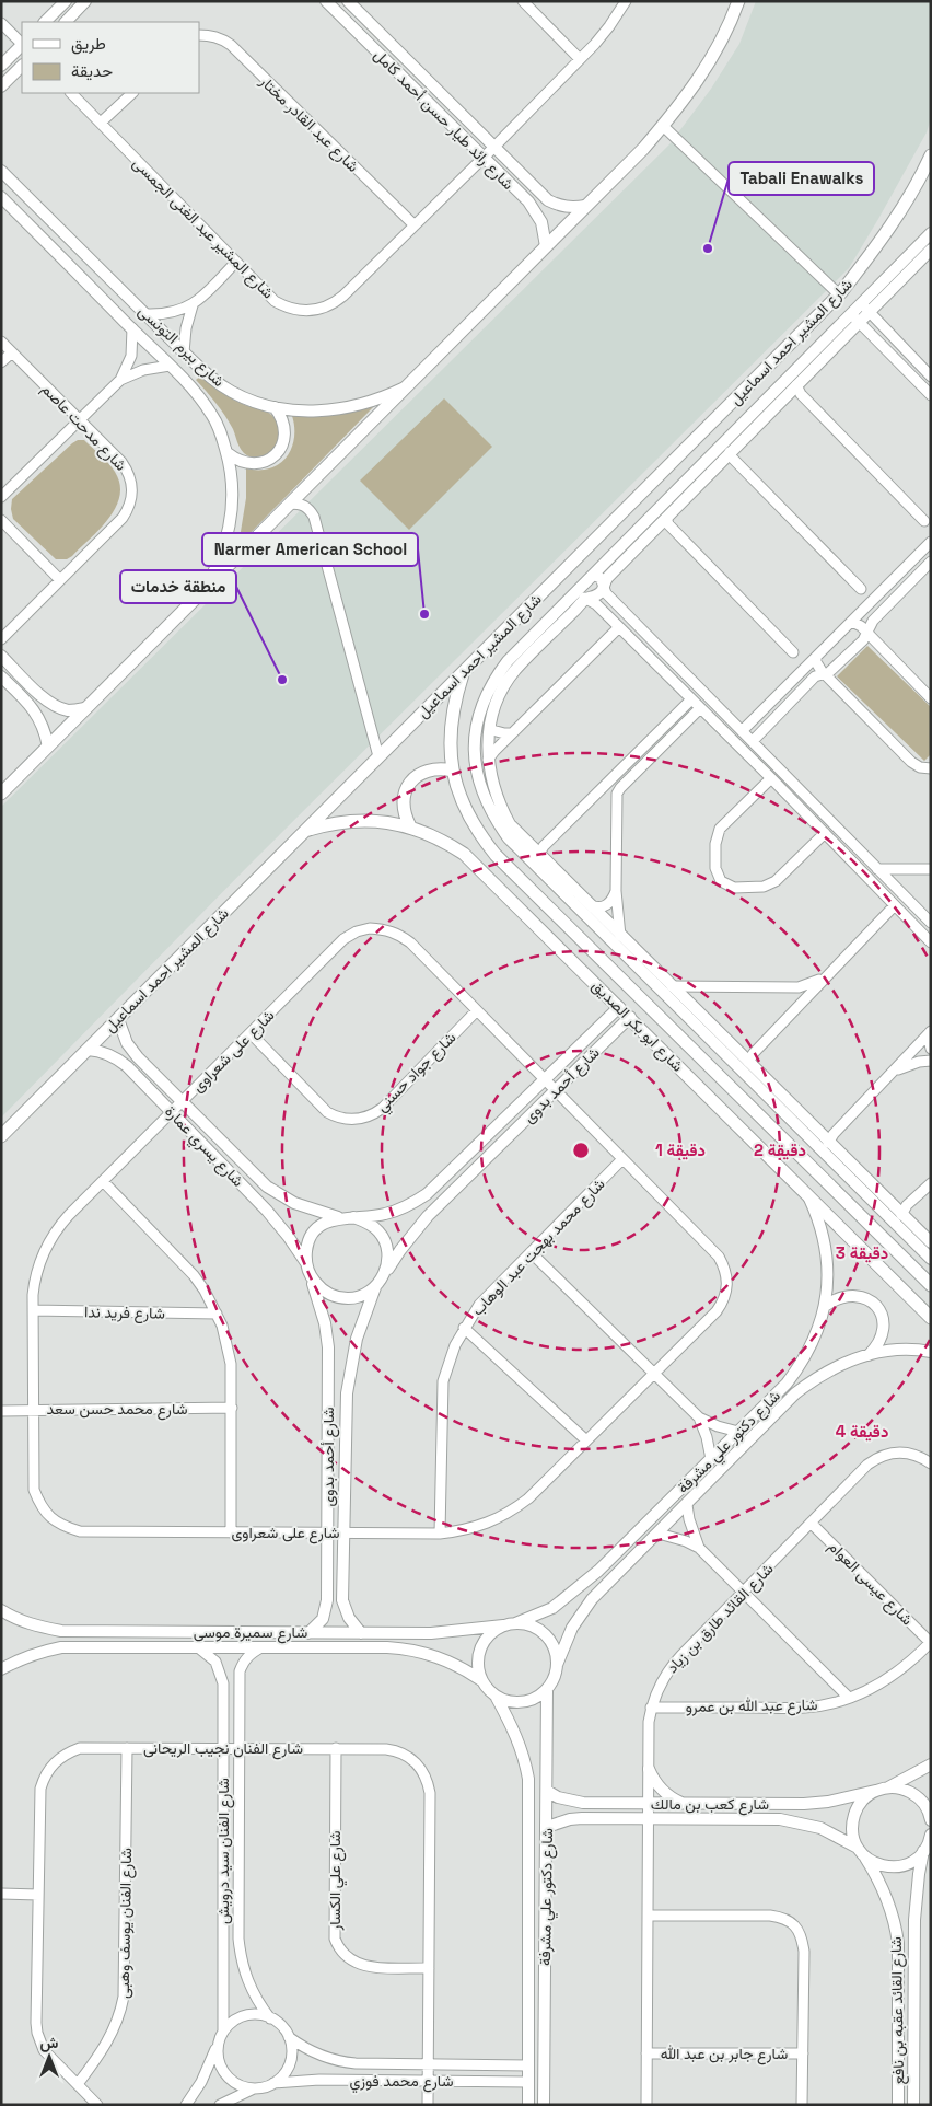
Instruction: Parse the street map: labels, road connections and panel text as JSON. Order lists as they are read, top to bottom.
{
  "streets": {
    "main road": ["شارع المشير احمد اسماعيل", "شارع ابو بكر الصديق"],
    "street": [
      "شارع رائد طيار حسن أحمد كامل",
      "شارع عبد القادر مختار",
      "شارع المشير عبد الغنى الجمسى",
      "شارع بيرم التونسى",
      "شارع مدحت عاصم",
      "شارع على شعراوى",
      "شارع جواد حسني",
      "شارع أحمد بدوى",
      "شارع يسري عمارة",
      "شارع محمد بهجت عبد الوهاب",
      "شارع فريد ندا",
      "شارع محمد حسن سعد",
      "شارع دكتور علي مشرفة",
      "شارع عيسى العوام",
      "شارع القائد طارق بن زياد",
      "شارع سميرة موسى",
      "شارع عبد الله بن عمرو",
      "شارع الفنان نجيب الريحانى",
      "شارع كعب بن مالك",
      "شارع الفنان سيد درويش",
      "شارع علي الكسار",
      "شارع الفنان يوسف وهبى",
      "شارع القائد عقبه بن نافع",
      "شارع جابر بن عبد الله",
      "شارع محمد فوزي"
    ]
  },
  "crossings": [
    ["شارع رائد طيار حسن أحمد كامل", "شارع المشير عبد الغنى الجمسى"],
    ["شارع عبد القادر مختار", "شارع المشير عبد الغنى الجمسى"],
    ["شارع المشير احمد اسماعيل", "شارع ابو بكر الصديق"],
    ["شارع المشير احمد اسماعيل", "شارع يسري عمارة"],
    ["شارع ابو بكر الصديق", "شارع أحمد بدوى"],
    ["شارع ابو بكر الصديق", "شارع دكتور علي مشرفة"],
    ["شارع على شعراوى", "شارع جواد حسني"],
    ["شارع على شعراوى", "شارع أحمد بدوى"],
    ["شارع على شعراوى", "شارع يسري عمارة"],
    ["شارع على شعراوى", "شارع محمد بهجت عبد الوهاب"],
    ["شارع على شعراوى", "شارع فريد ندا"],
    ["شارع على شعراوى", "شارع محمد حسن سعد"],
    ["شارع أحمد بدوى", "شارع يسري عمارة"],
    ["شارع أحمد بدوى", "شارع سميرة موسى"],
    ["شارع دكتور علي مشرفة", "شارع سميرة موسى"],
    ["شارع دكتور علي مشرفة", "شارع كعب بن مالك"],
    ["شارع دكتور علي مشرفة", "شارع محمد فوزي"],
    ["شارع عيسى العوام", "شارع القائد طارق بن زياد"],
    ["شارع عيسى العوام", "شارع عبد الله بن عمرو"],
    ["شارع القائد طارق بن زياد", "شارع عبد الله بن عمرو"],
    ["شارع القائد طارق بن زياد", "شارع كعب بن مالك"],
    ["شارع القائد طارق بن زياد", "شارع جابر بن عبد الله"],
    ["شارع سميرة موسى", "شارع الفنان سيد درويش"],
    ["شارع الفنان نجيب الريحانى", "شارع الفنان سيد درويش"],
    ["شارع الفنان نجيب الريحانى", "شارع علي الكسار"],
    ["شارع الفنان نجيب الريحانى", "شارع الفنان يوسف وهبى"],
    ["شارع الفنان نجيب الريحانى", "شارع محمد فوزي"],
    ["شارع كعب بن مالك", "شارع القائد عقبه بن نافع"],
    ["شارع الفنان سيد درويش", "شارع محمد فوزي"]
  ],
  "places": ["Tabali Enawalks", "Narmer American School", "منطقة خدمات"],
  "legend": ["طريق", "حديقة"],
  "north": "top",
  "rings": [
    "1 دقيقة",
    "2 دقيقة",
    "3 دقيقة",
    "4 دقيقة"
  ]
}
